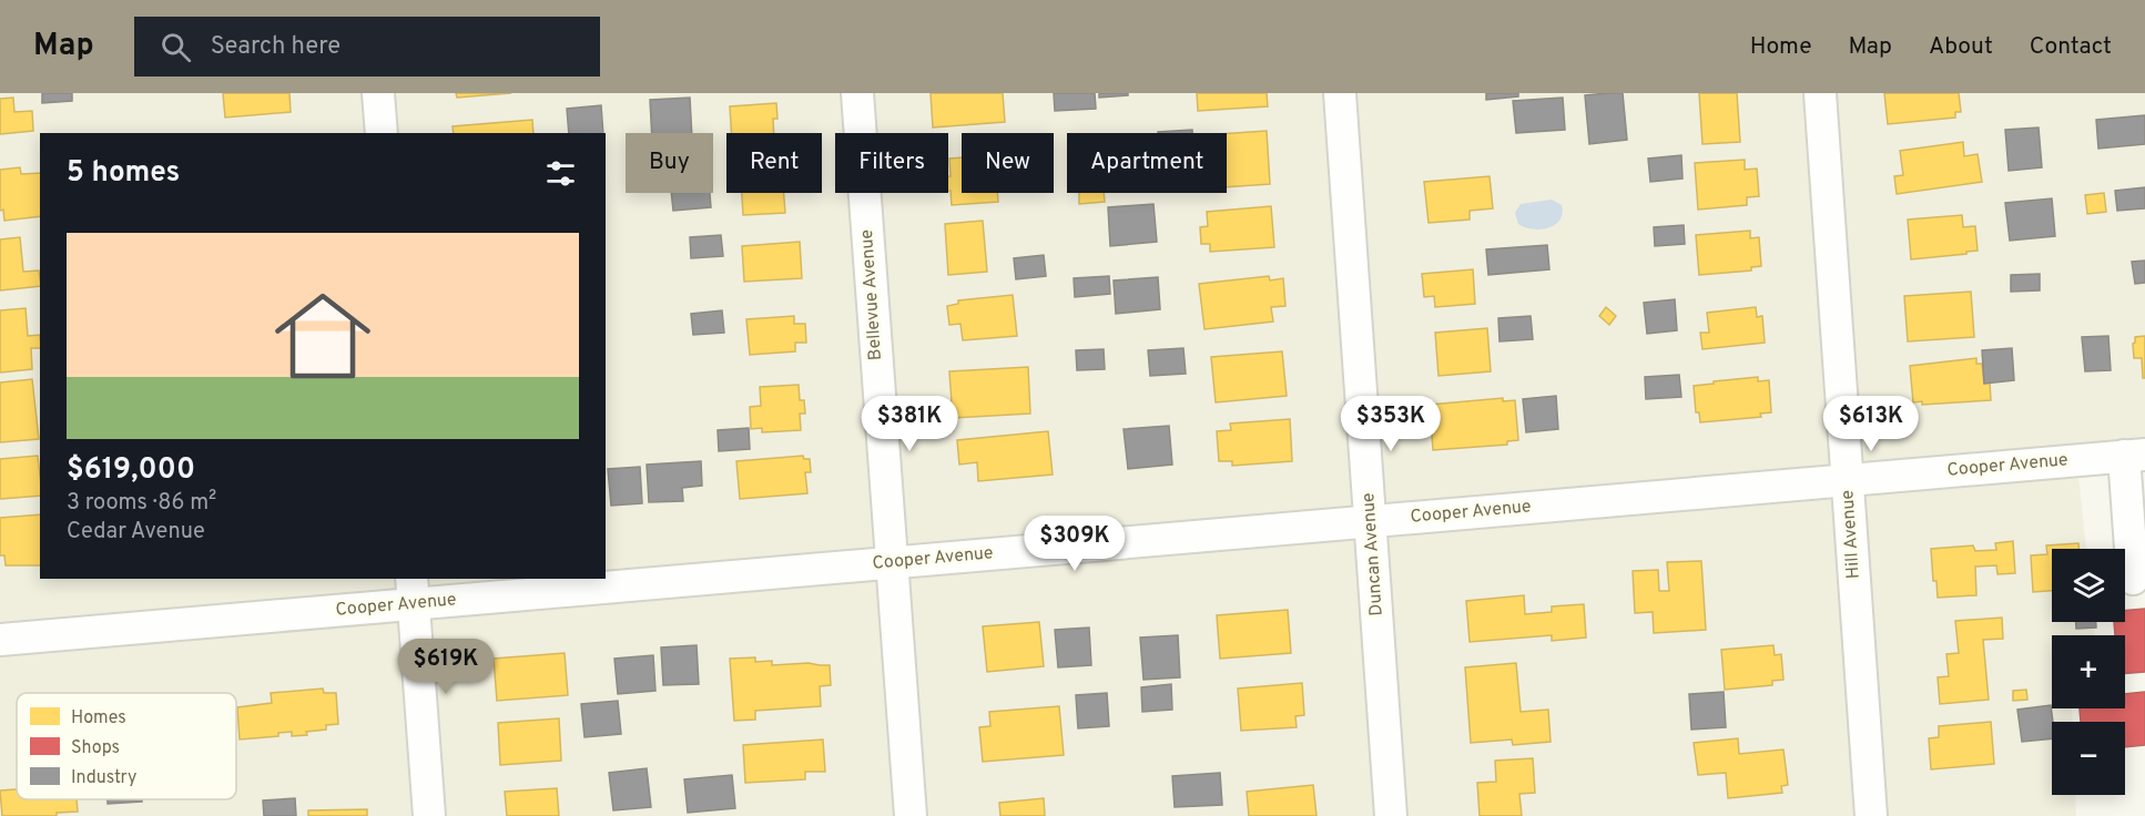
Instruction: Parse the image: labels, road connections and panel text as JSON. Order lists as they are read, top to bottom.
{
  "streets": {
    "street": [
      "Bellevue Avenue",
      "Cooper Avenue",
      "Hill Avenue",
      "Duncan Avenue"
    ]
  },
  "crossings": [
    ["Bellevue Avenue", "Cooper Avenue"],
    ["Cooper Avenue", "Hill Avenue"],
    ["Cooper Avenue", "Duncan Avenue"]
  ],
  "legend": ["Homes", "Shops", "Industry"],
  "page": {
    "header": "Map",
    "search": "Search here",
    "nav": [
      "Home",
      "Map",
      "About",
      "Contact"
    ],
    "chip": [
      "Buy",
      "Rent",
      "Filters",
      "New",
      "Apartment"
    ],
    "heading": "5 homes",
    "list": [
      {
        "name": "$619,000",
        "note": "3 rooms · 86 m² · Cedar Avenue"
      }
    ],
    "price": [
      "$381K",
      "$353K",
      "$613K",
      "$309K",
      "$619K"
    ],
    "map_buttons": ["+", "−"]
  }
}
